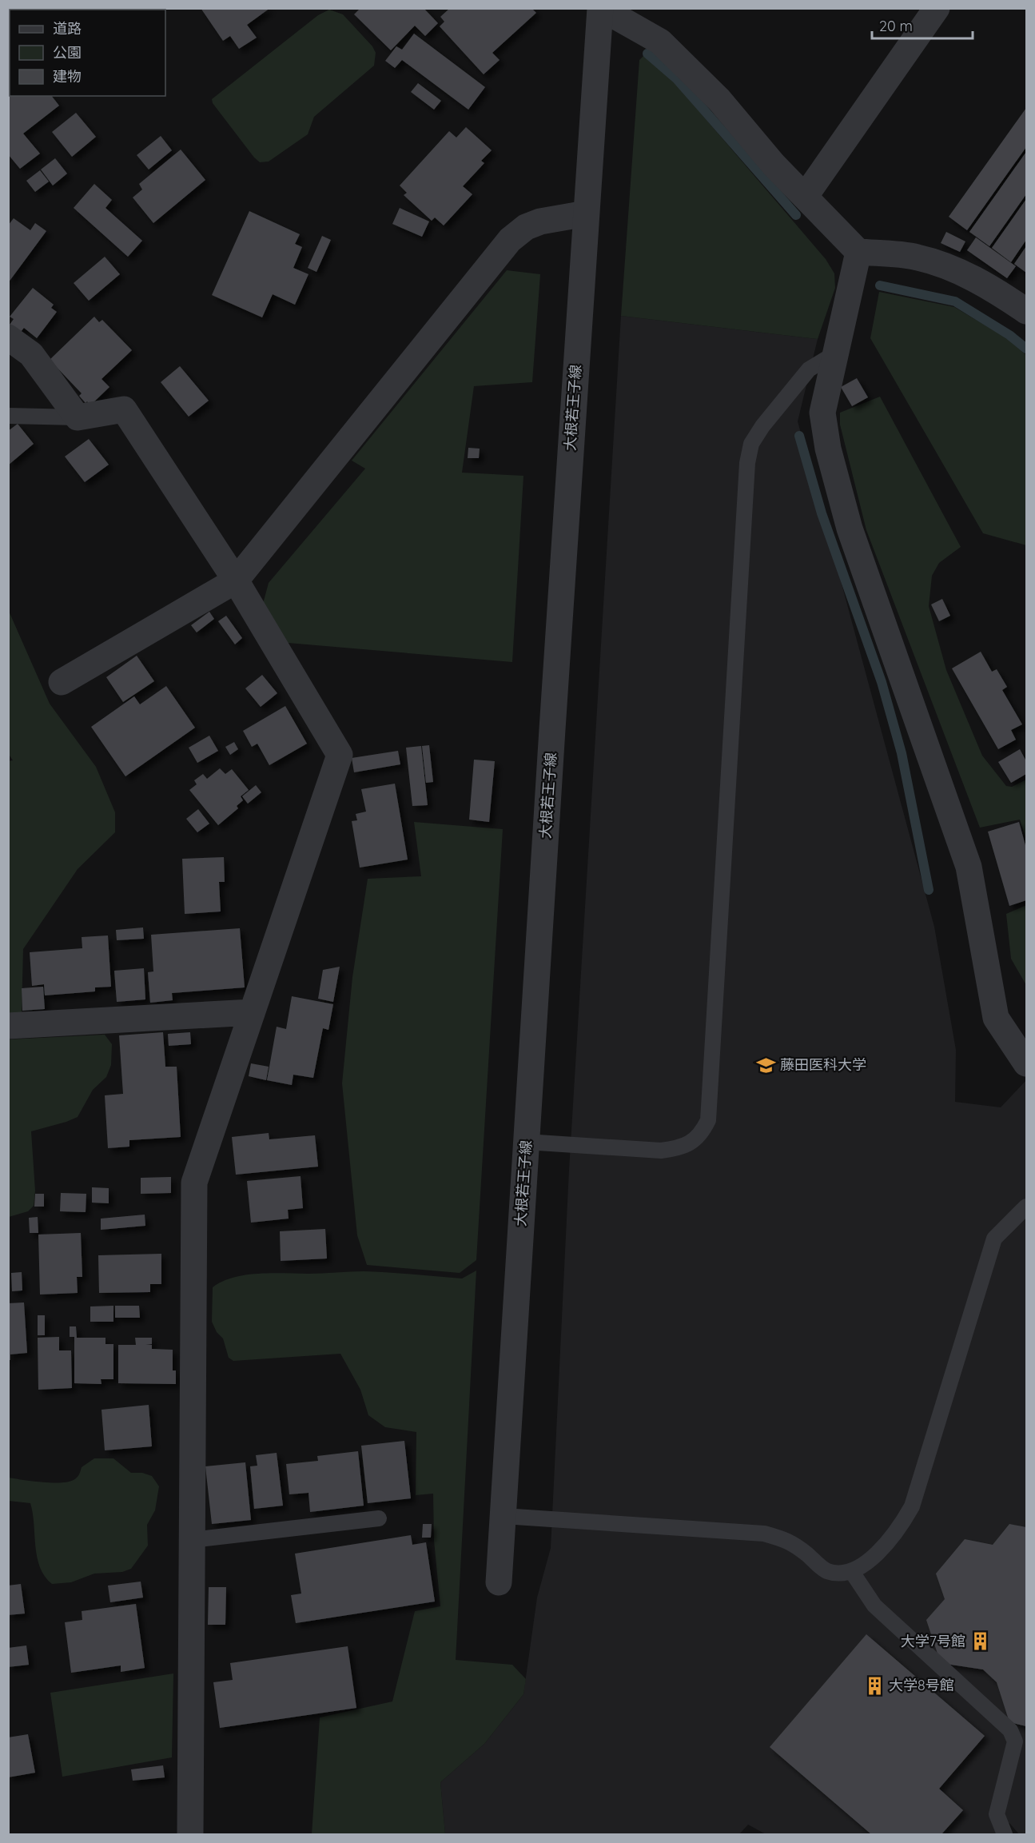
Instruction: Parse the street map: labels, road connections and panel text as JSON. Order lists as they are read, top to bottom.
{
  "streets": {
    "street": ["大根若王子線"]
  },
  "places": {
    "school or university": ["藤田医科大学"],
    "building": ["大学7号館", "大学8号館"]
  },
  "legend": ["道路", "公園", "建物"],
  "scale_bar": "20 m"
}
